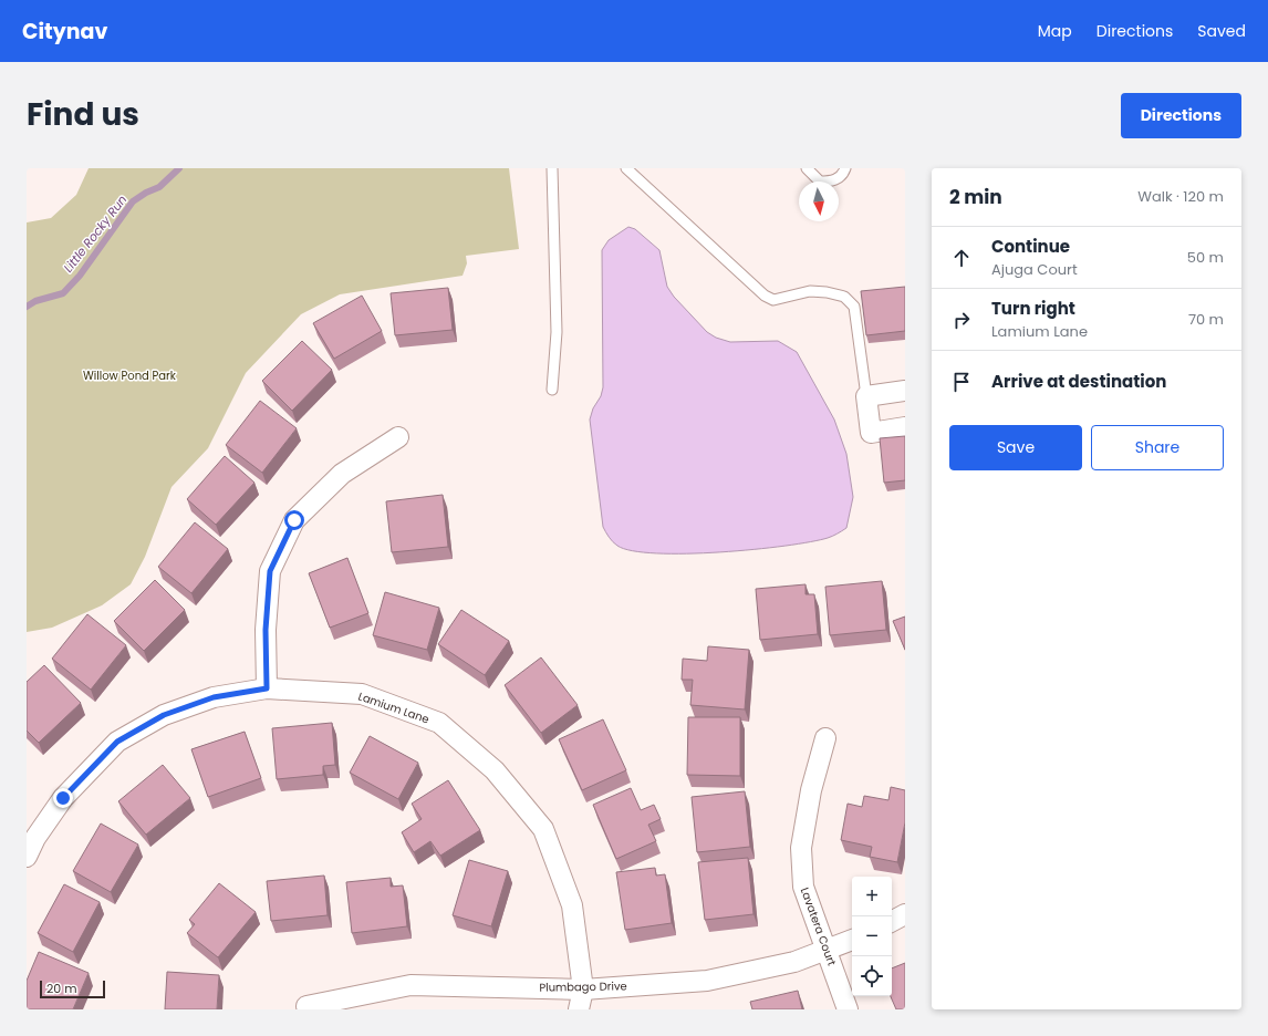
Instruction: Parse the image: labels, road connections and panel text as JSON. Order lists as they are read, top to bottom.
{
  "streets": {
    "street": ["Lamium Lane", "Lavatera Court", "Plumbago Drive"]
  },
  "crossings": [
    ["Lamium Lane", "Plumbago Drive"],
    ["Lavatera Court", "Plumbago Drive"]
  ],
  "water": ["Little Rocky Run"],
  "parks": ["Willow Pond Park"],
  "scale_bar": "20 m",
  "north": "bottom",
  "page": {
    "header": "Citynav",
    "nav": ["Map", "Directions", "Saved"],
    "title": "Find us",
    "buttons": [
      "Directions",
      ["Save", "Share"]
    ],
    "heading": ["2 min", "Walk · 120 m"],
    "list": [
      ["Continue", "Ajuga Court", "50 m"],
      ["Turn right", "Lamium Lane", "70 m"],
      "Arrive at destination"
    ],
    "map_buttons": ["+", "−"],
    "scale": "20 m"
  }
}
